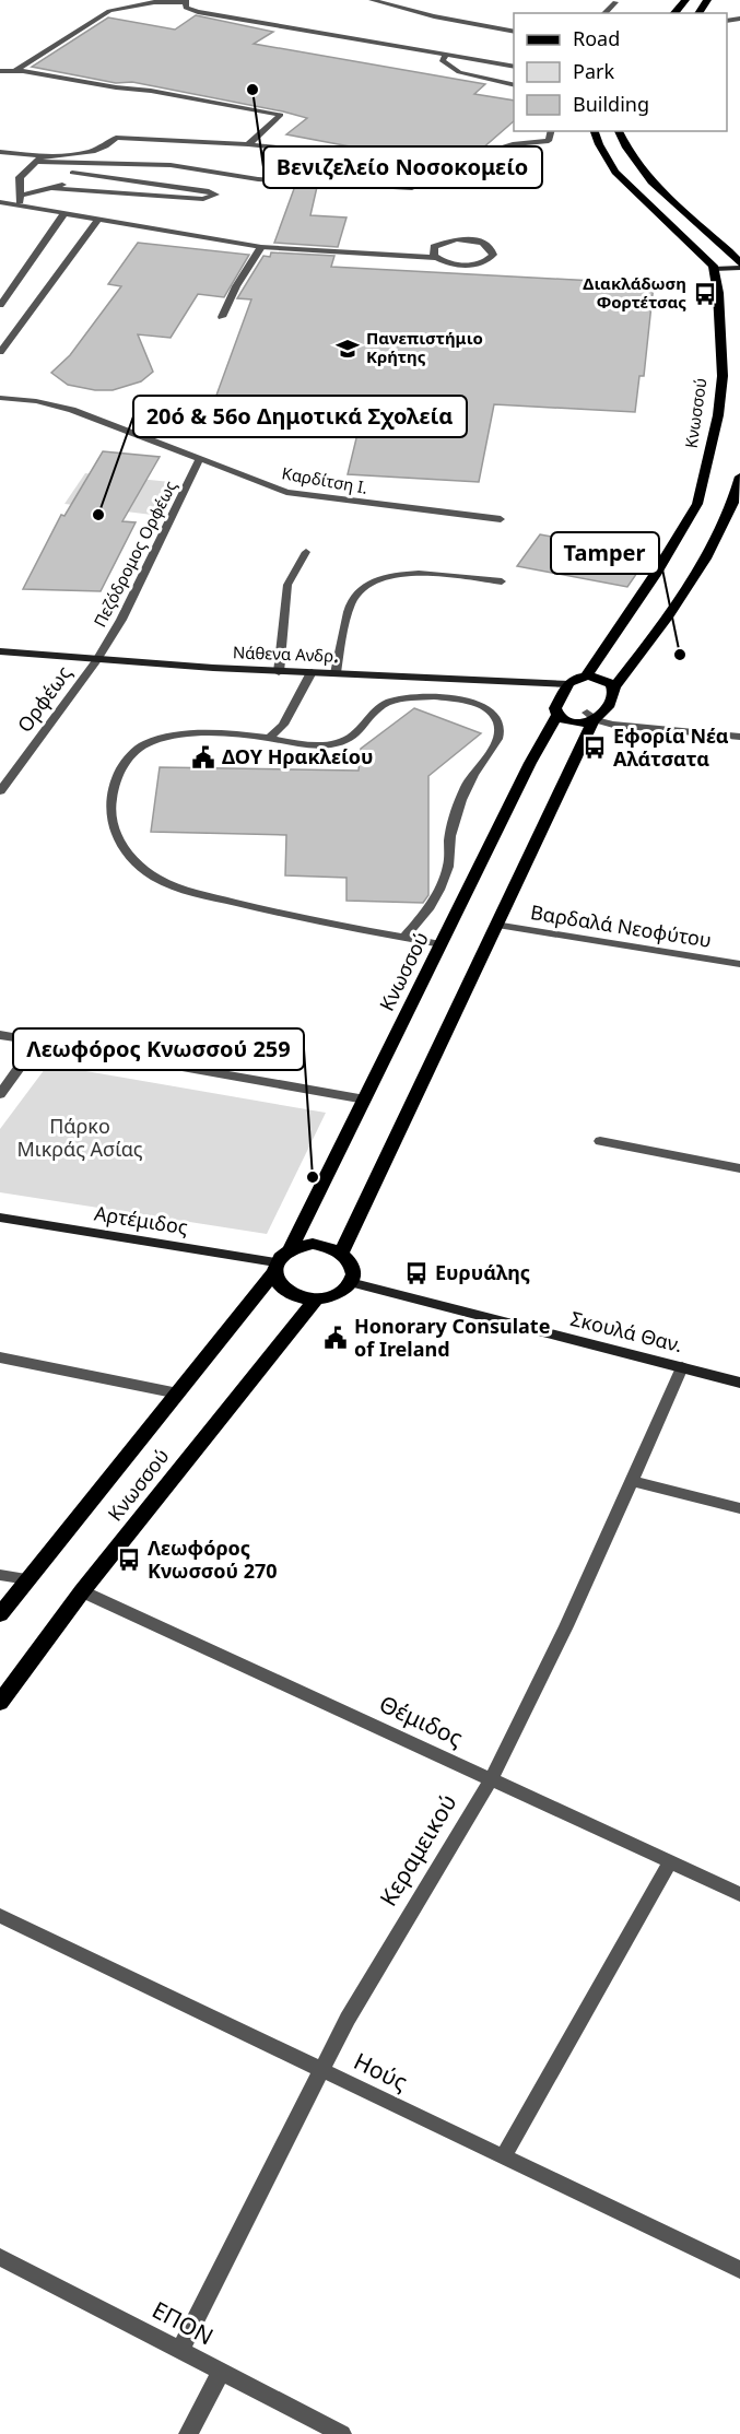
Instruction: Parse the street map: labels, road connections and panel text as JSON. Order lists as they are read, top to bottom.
{
  "streets": {
    "main road": ["Κνωσσού"],
    "street": [
      "Καρδίτση Ι.",
      "Πεζόδρομος Ορφέως",
      "Νάθενα Ανδρ.",
      "Ορφέως",
      "Βαρδαλά Νεοφύτου",
      "Αρτέμιδος",
      "Σκουλά Θαν.",
      "Θέμιδος",
      "Κεραμεικού",
      "Ηούς",
      "ΕΠΟΝ"
    ]
  },
  "crossings": [
    ["Κνωσσού", "Νάθενα Ανδρ."],
    ["Κνωσσού", "Αρτέμιδος"],
    ["Κνωσσού", "Σκουλά Θαν."],
    ["Κνωσσού", "Θέμιδος"],
    ["Καρδίτση Ι.", "Πεζόδρομος Ορφέως"],
    ["Πεζόδρομος Ορφέως", "Νάθενα Ανδρ."],
    ["Πεζόδρομος Ορφέως", "Ορφέως"],
    ["Νάθενα Ανδρ.", "Ορφέως"],
    ["Αρτέμιδος", "Σκουλά Θαν."],
    ["Σκουλά Θαν.", "Κεραμεικού"],
    ["Θέμιδος", "Κεραμεικού"],
    ["Κεραμεικού", "Ηούς"],
    ["Κεραμεικού", "ΕΠΟΝ"]
  ],
  "parks": ["Πάρκο Μικράς Ασίας"],
  "places": {
    "other": [
      "Βενιζελείο Νοσοκομείο",
      "20ό & 56ο Δημοτικά Σχολεία",
      "Tamper",
      "Λεωφόρος Κνωσσού 259"
    ],
    "bus stop": [
      "Διακλάδωση Φορτέτσας",
      "Εφορία Νέα Αλάτσατα",
      "Ευρυάλης",
      "Λεωφόρος Κνωσσού 270"
    ],
    "school or university": ["Πανεπιστήμιο Κρήτης"],
    "public building": ["ΔΟΥ Ηρακλείου", "Honorary Consulate of Ireland"]
  },
  "legend": ["Road", "Park", "Building"]
}
